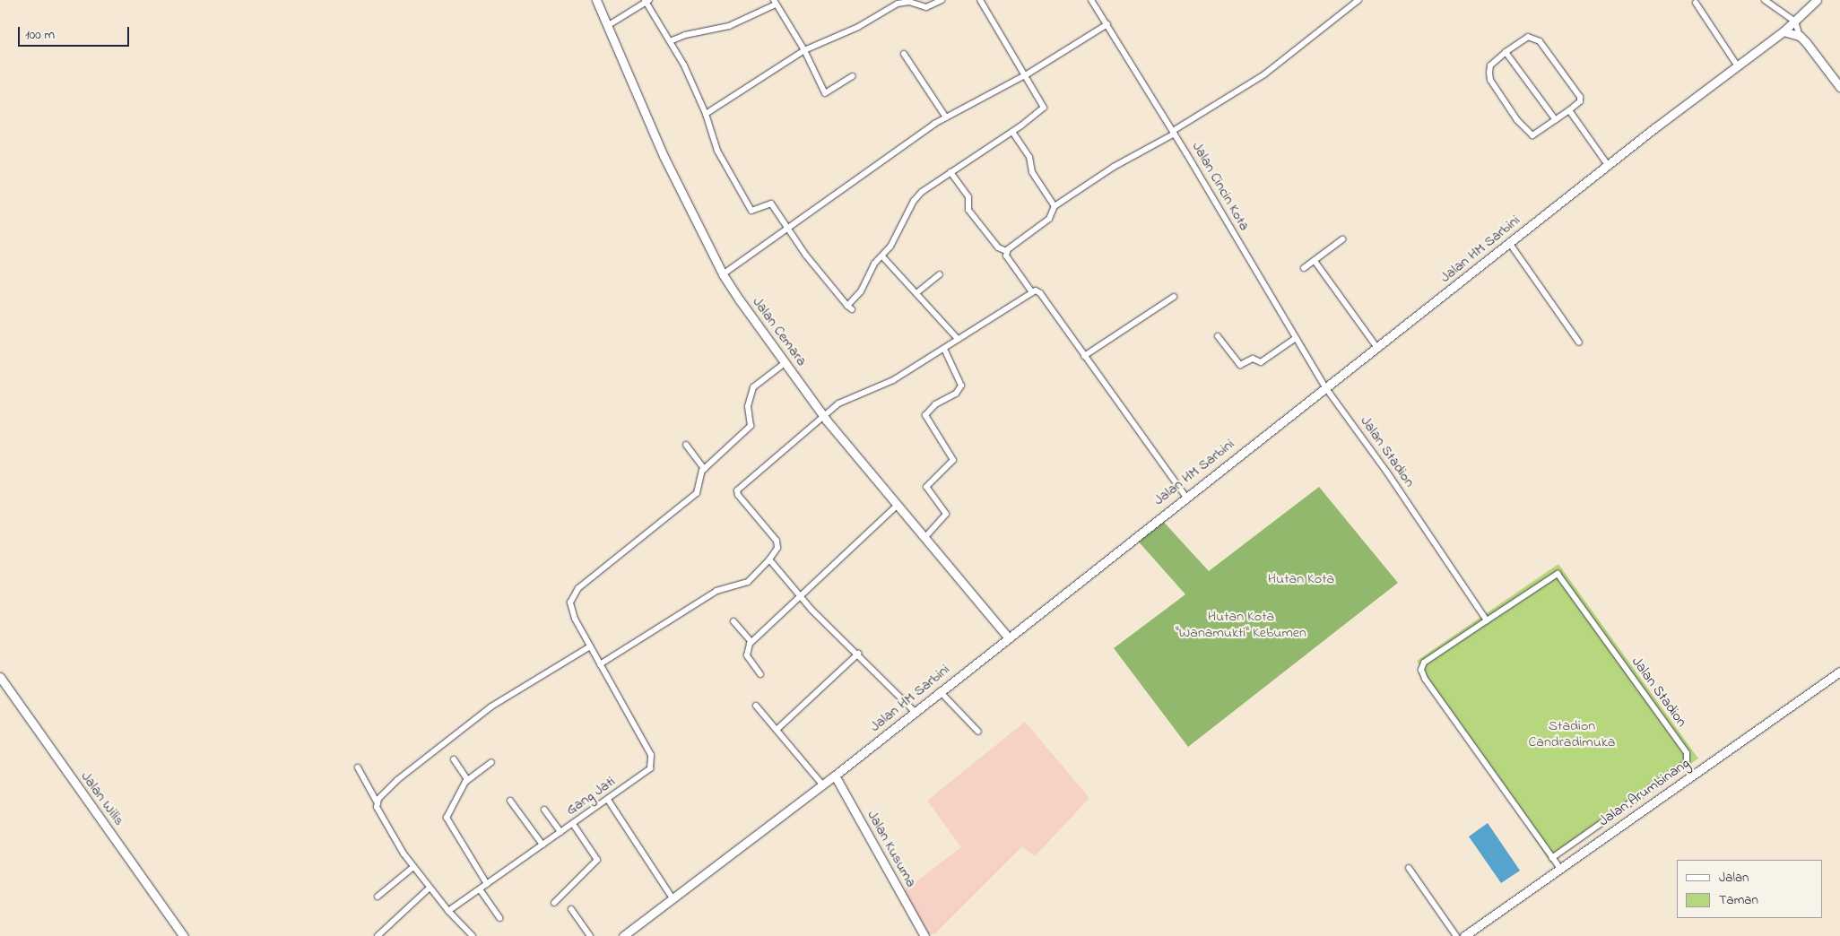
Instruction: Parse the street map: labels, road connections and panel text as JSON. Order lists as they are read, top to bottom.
{
  "streets": {
    "main road": [
      "Jalan HM Sarbini",
      "Jalan Cemara",
      "Jalan Arumbinang",
      "Jalan Wilis",
      "Jalan Kusuma"
    ],
    "street": ["Jalan Cincin Kota", "Jalan Stadion", "Gang Jati"]
  },
  "crossings": [
    ["Jalan Cincin Kota", "Jalan HM Sarbini"],
    ["Jalan Cincin Kota", "Jalan Stadion"],
    ["Jalan HM Sarbini", "Jalan Cemara"],
    ["Jalan HM Sarbini", "Jalan Stadion"],
    ["Jalan HM Sarbini", "Jalan Kusuma"],
    ["Jalan Stadion", "Jalan Arumbinang"]
  ],
  "parks": ["Hutan Kota", "Hutan Kota \"Wanamukti\" Kebumen", "Stadion Candradimuka"],
  "legend": ["Jalan", "Taman"],
  "scale_bar": "100 m"
}
